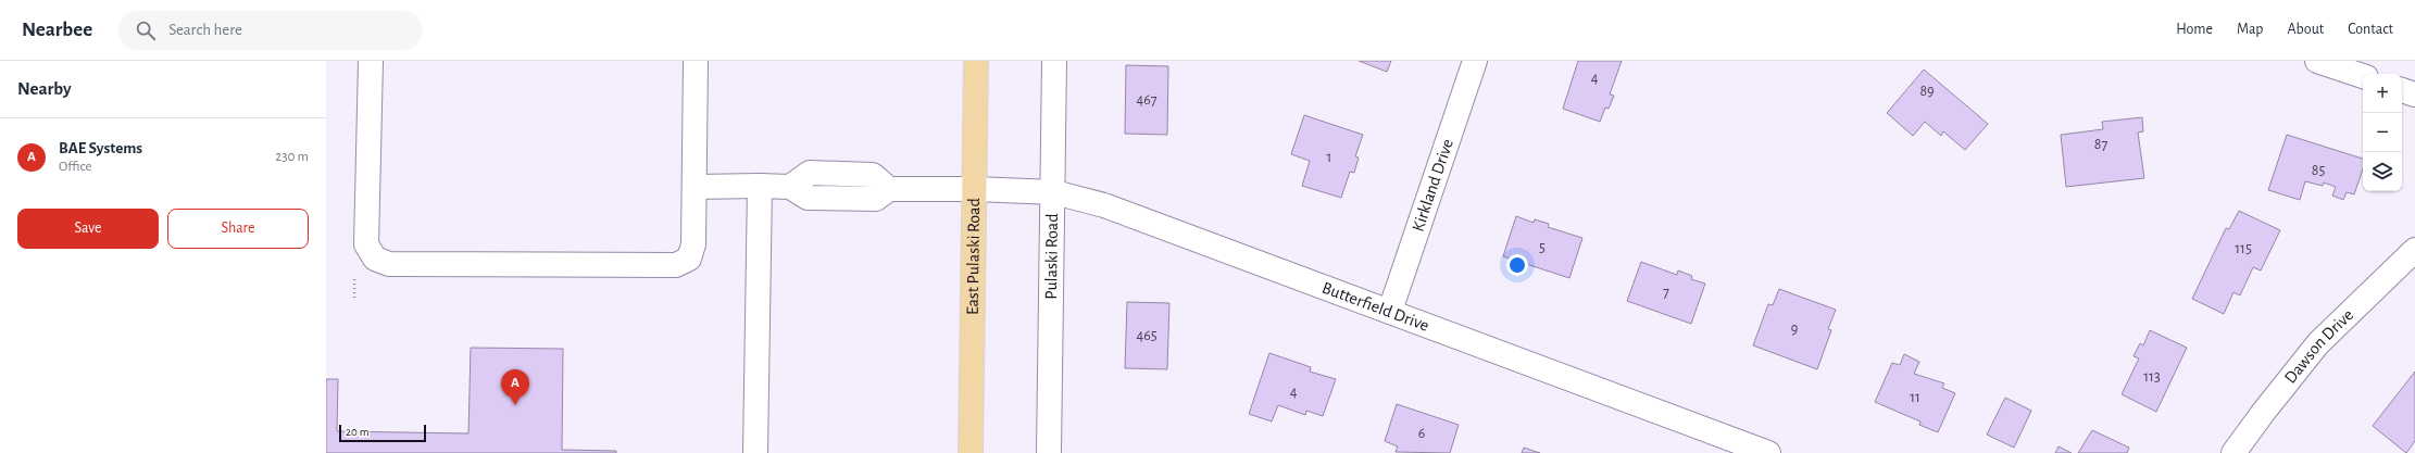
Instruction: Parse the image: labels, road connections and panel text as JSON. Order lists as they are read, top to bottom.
{
  "streets": {
    "main road": ["East Pulaski Road"],
    "street": [
      "Kirkland Drive",
      "Pulaski Road",
      "Butterfield Drive",
      "Dawson Drive"
    ]
  },
  "crossings": [
    ["Kirkland Drive", "Butterfield Drive"],
    ["East Pulaski Road", "Butterfield Drive"],
    ["Pulaski Road", "Butterfield Drive"]
  ],
  "house_numbers": [
    "4",
    "89",
    "467",
    "87",
    "1",
    "85",
    "5",
    "115",
    "7",
    "9",
    "465",
    "113",
    "4",
    "11",
    "6"
  ],
  "scale_bar": "20 m",
  "page": {
    "header": "Nearbee",
    "search": "Search here",
    "nav": [
      "Home",
      "Map",
      "About",
      "Contact"
    ],
    "heading": "Nearby",
    "map_buttons": ["+", "−"],
    "list": [
      {
        "mark": "A",
        "name": "BAE Systems",
        "note": "Office",
        "value": "230 m"
      }
    ],
    "buttons": ["Save", "Share"],
    "pins": "A",
    "scale": "20 m"
  }
}
